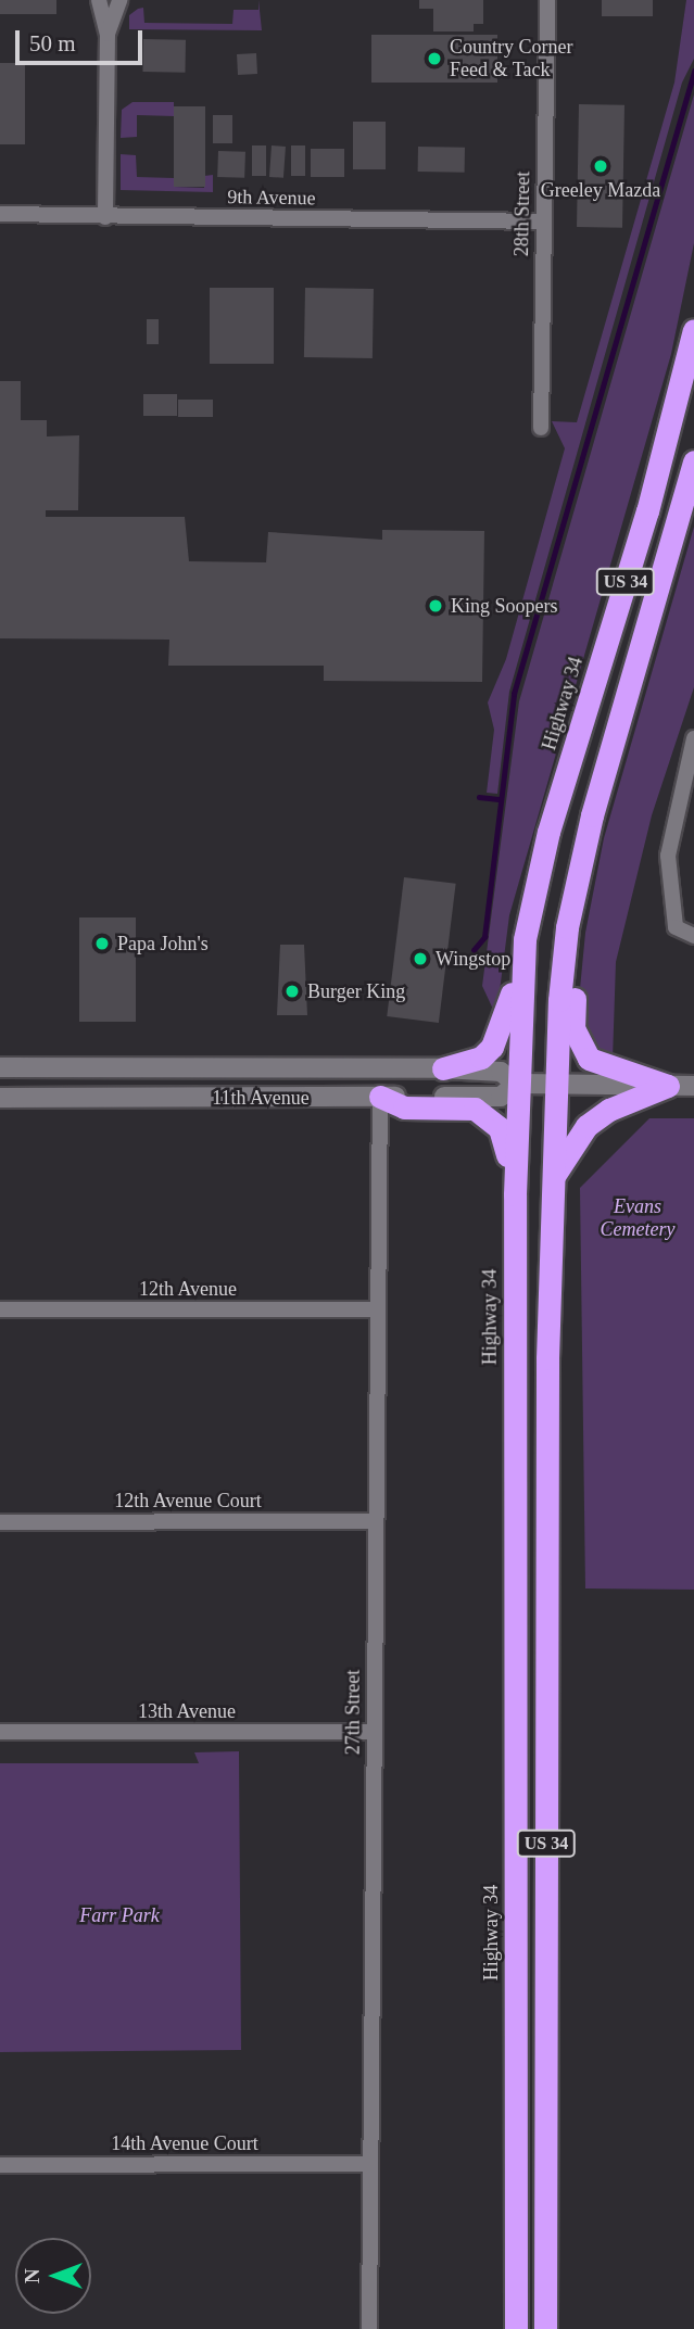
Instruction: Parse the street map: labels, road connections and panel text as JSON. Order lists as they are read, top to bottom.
{
  "streets": {
    "highway": ["US 34", "Highway 34"],
    "main road": ["11th Avenue"],
    "street": [
      "9th Avenue",
      "28th Street",
      "12th Avenue",
      "12th Avenue Court",
      "13th Avenue",
      "27th Street",
      "14th Avenue Court"
    ]
  },
  "crossings": [
    ["9th Avenue", "28th Street"],
    ["US 34", "11th Avenue"],
    ["Highway 34", "11th Avenue"],
    ["11th Avenue", "27th Street"],
    ["12th Avenue", "27th Street"],
    ["12th Avenue Court", "27th Street"],
    ["13th Avenue", "27th Street"],
    ["27th Street", "14th Avenue Court"]
  ],
  "parks": ["Evans Cemetery", "Farr Park"],
  "places": [
    "Country Corner Feed & Tack",
    "Greeley Mazda",
    "King Soopers",
    "Papa John's",
    "Wingstop",
    "Burger King"
  ],
  "scale_bar": "50 m",
  "north": "left"
}
